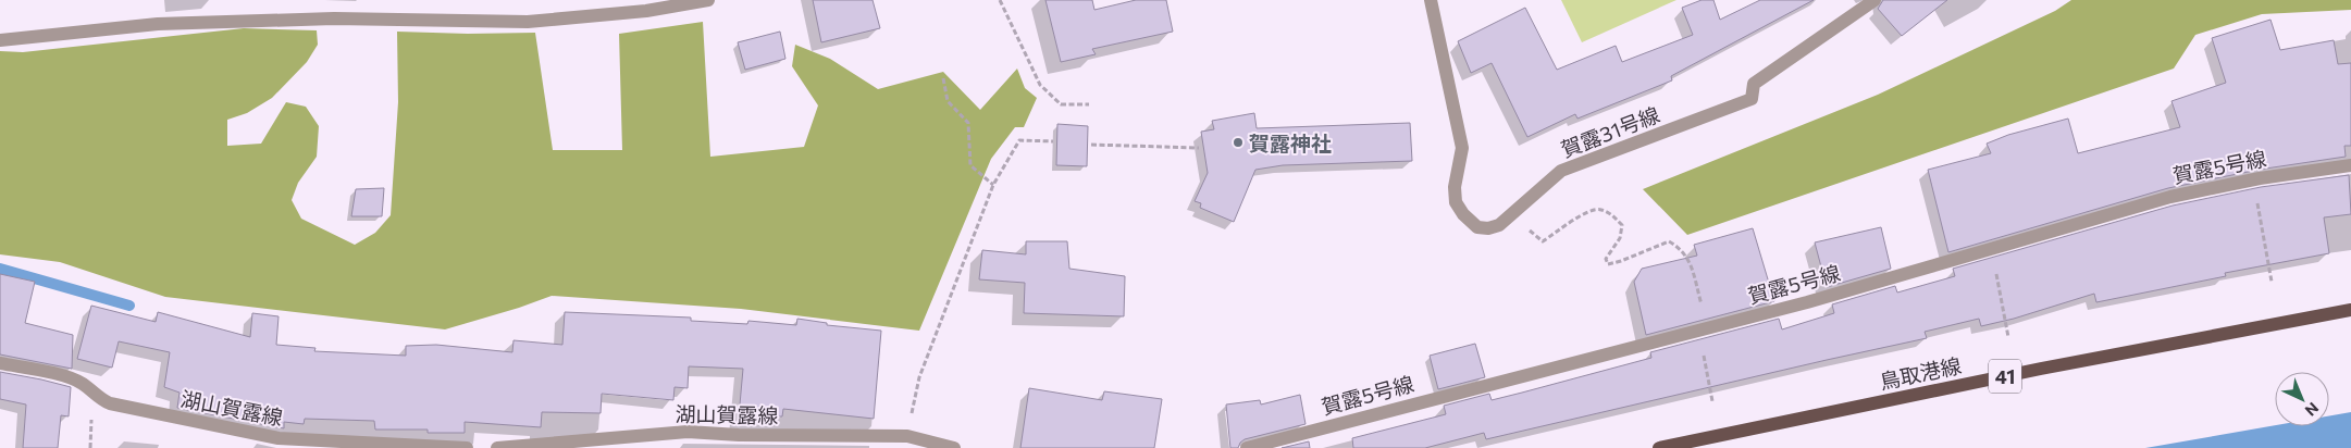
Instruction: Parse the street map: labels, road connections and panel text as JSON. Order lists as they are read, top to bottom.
{
  "streets": {
    "main road": ["鳥取港線", "41"],
    "street": ["賀露31号線", "賀露5号線", "湖山賀露線"]
  },
  "places": ["賀露神社"],
  "north": "bottom right"
}
